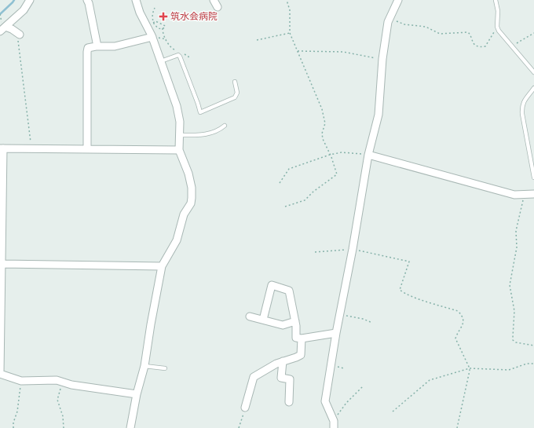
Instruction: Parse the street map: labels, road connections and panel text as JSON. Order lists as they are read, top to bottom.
{
  "places": {
    "health": ["筑水会病院"]
  }
}
